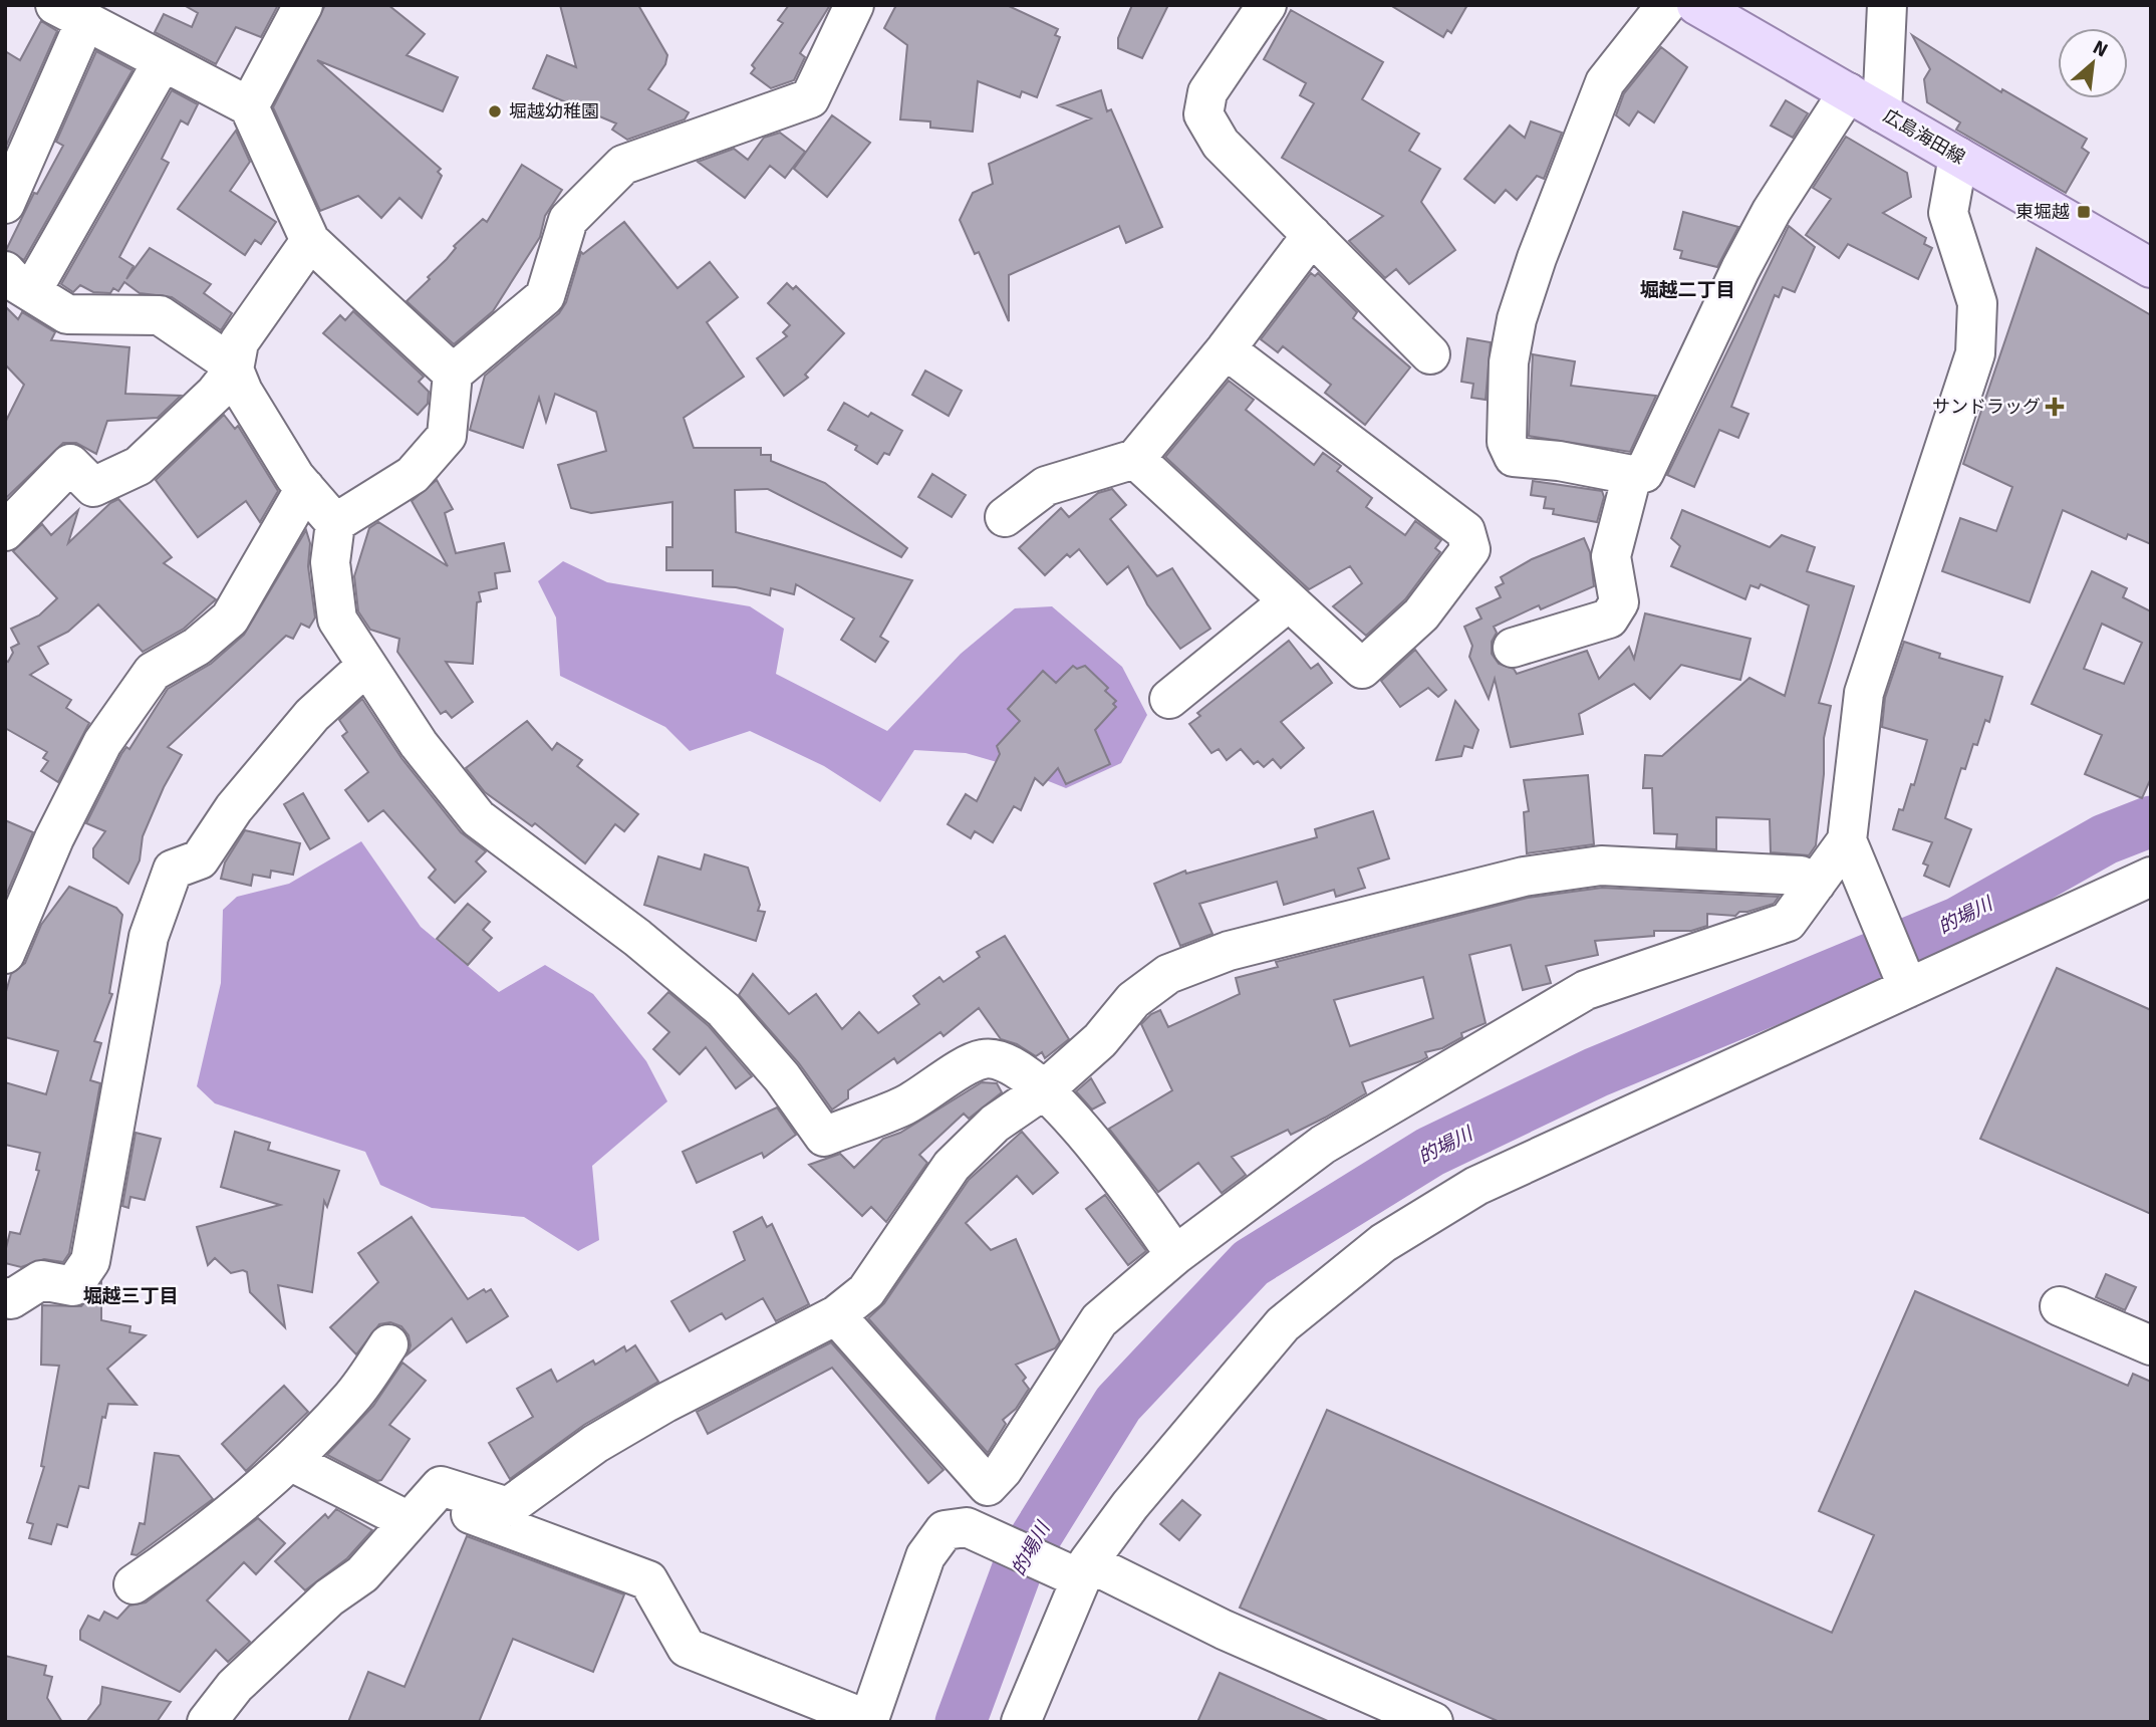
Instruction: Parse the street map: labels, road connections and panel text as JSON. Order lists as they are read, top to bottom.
{
  "streets": {
    "main road": ["広島海田線"]
  },
  "districts": ["堀越二丁目", "堀越三丁目"],
  "water": ["的場川"],
  "places": {
    "other": ["堀越幼稚園"],
    "transit": ["東堀越"],
    "health": ["サンドラッグ"]
  },
  "north": "top right"
}
